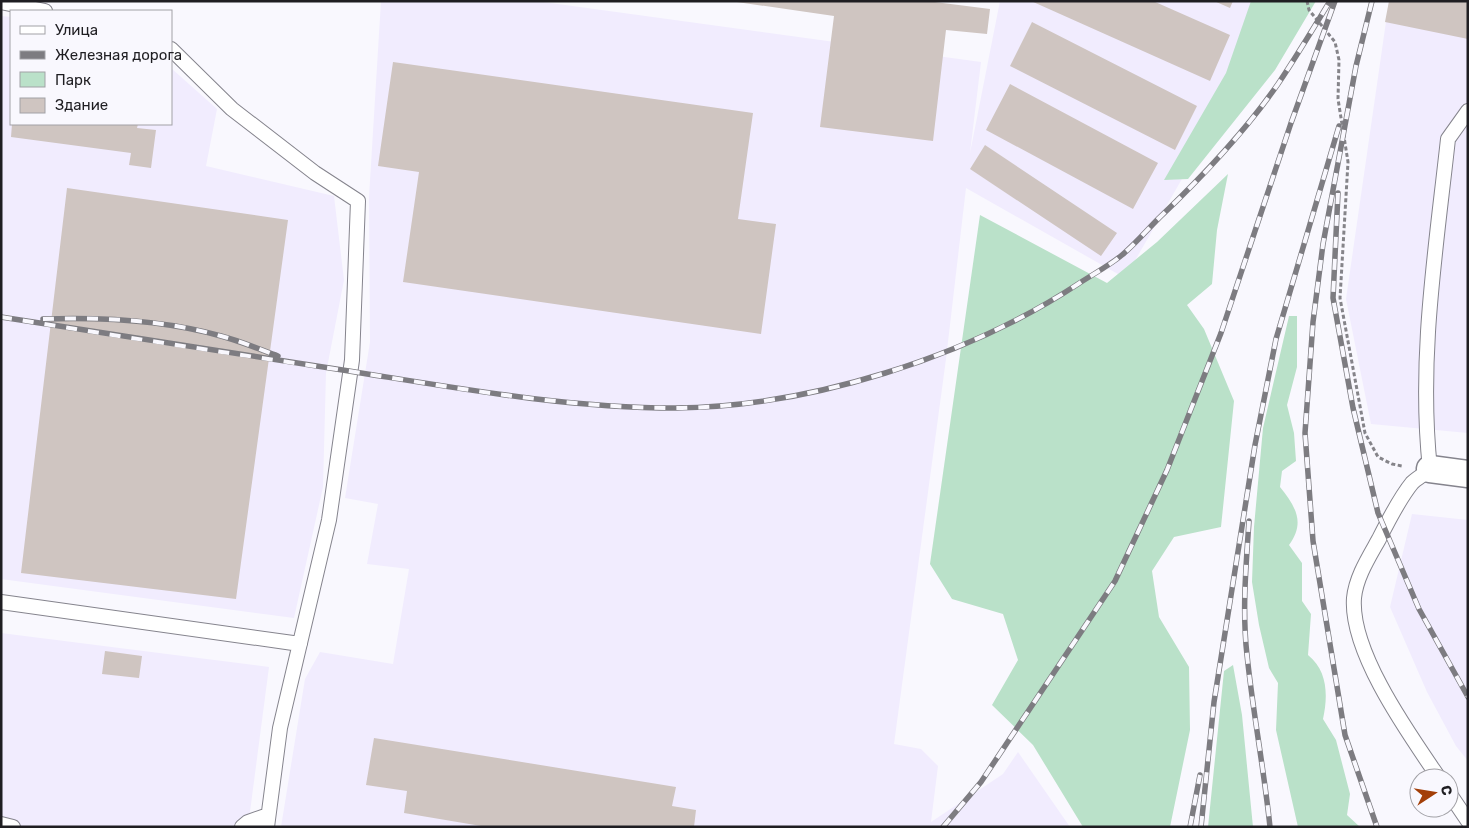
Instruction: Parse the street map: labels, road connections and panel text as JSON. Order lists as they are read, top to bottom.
{
  "legend": [
    "Улица",
    "Железная дорога",
    "Парк",
    "Здание"
  ],
  "north": "right"
}
